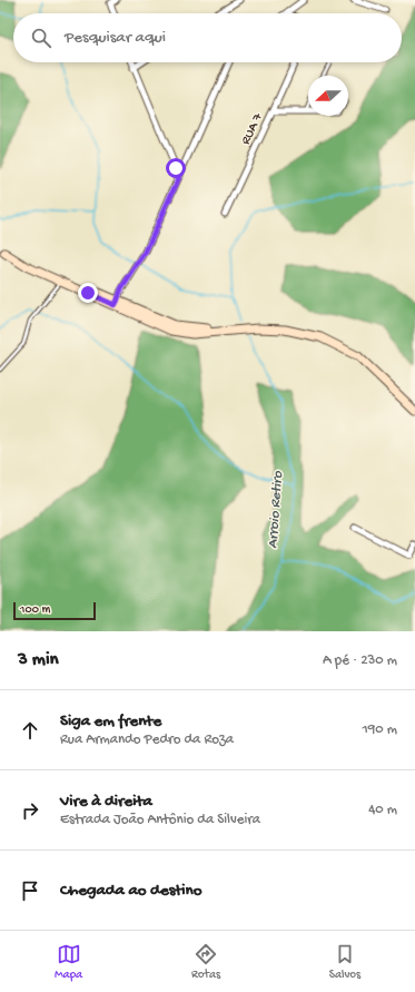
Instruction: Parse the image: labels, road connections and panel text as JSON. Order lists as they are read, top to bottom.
{
  "streets": {
    "street": ["RUA 7"]
  },
  "water": ["Arroio Retiro"],
  "scale_bar": "100 m",
  "north": "left",
  "page": {
    "search": "Pesquisar aqui",
    "scale": "100 m",
    "heading": ["3 min", "A pé · 230 m"],
    "list": [
      ["Siga em frente", "Rua Armando Pedro da Roza", "190 m"],
      ["Vire à direita", "Estrada João Antônio da Silveira", "40 m"],
      "Chegada ao destino"
    ],
    "nav": ["Mapa", "Rotas", "Salvos"]
  }
}
